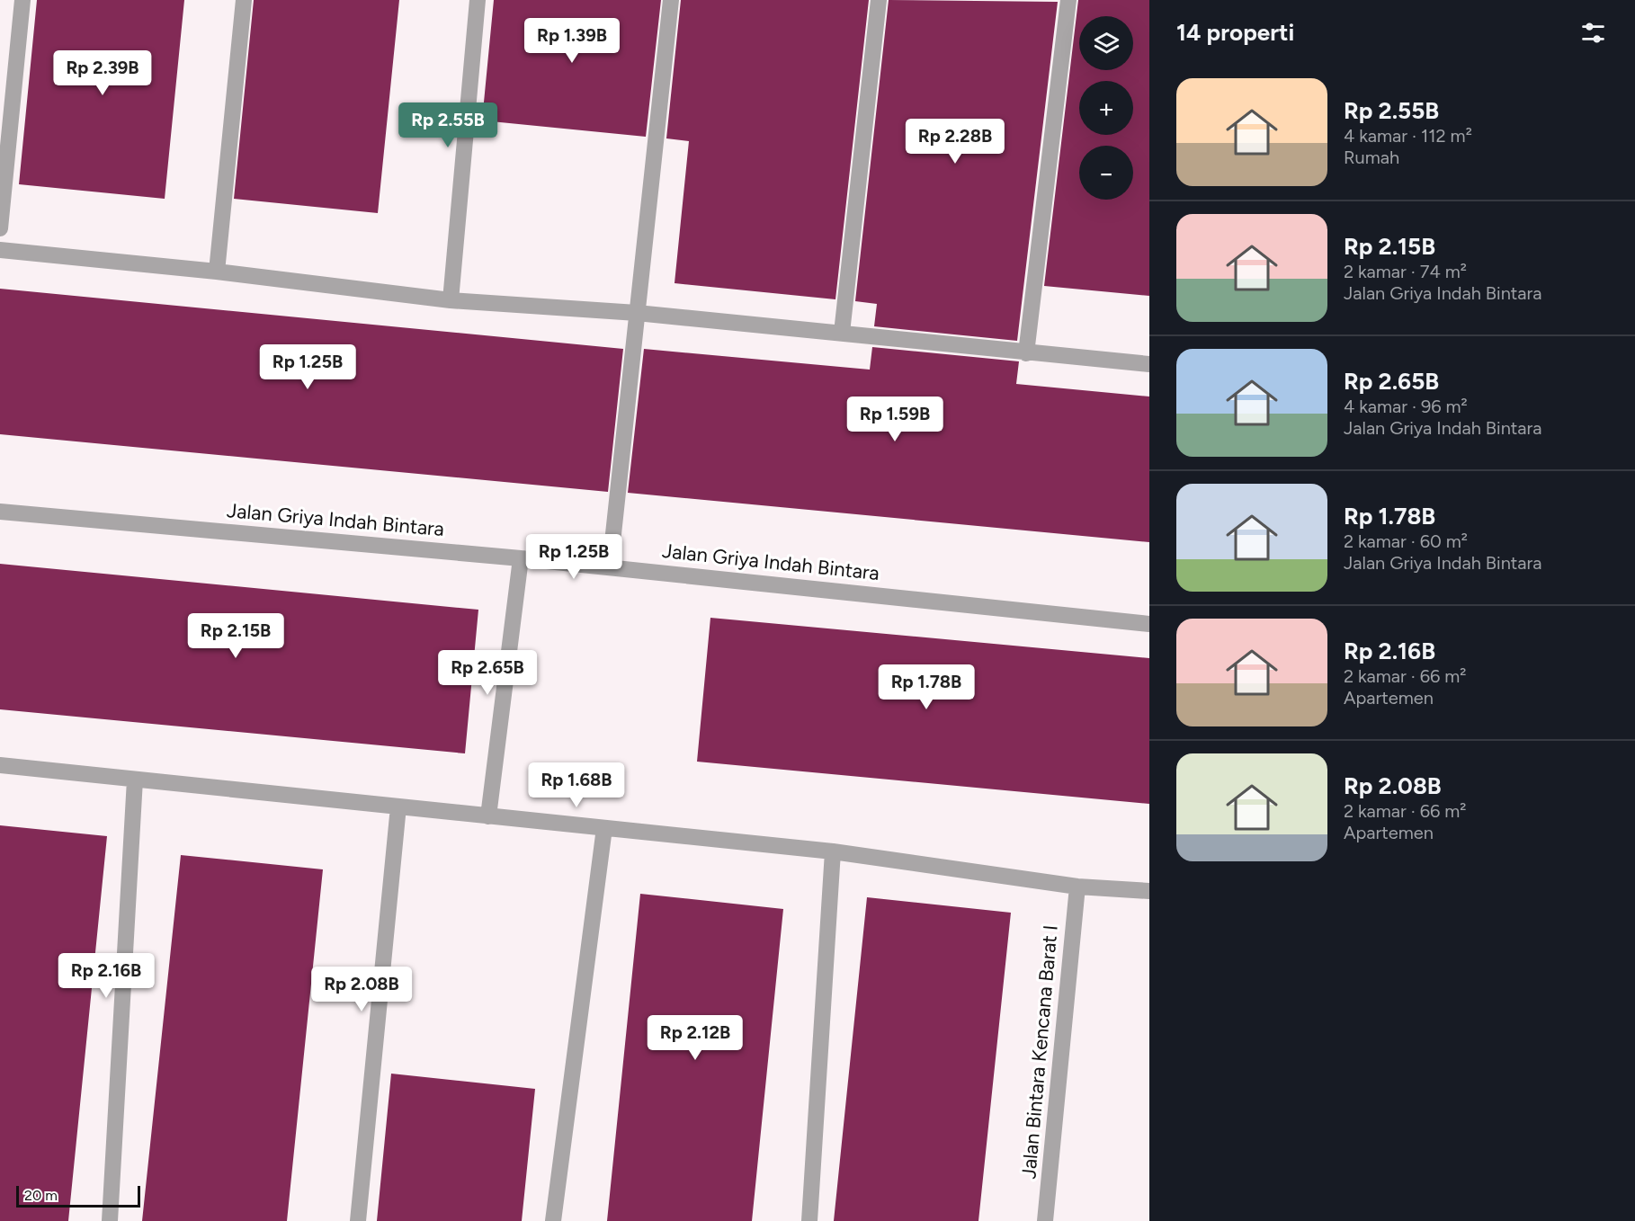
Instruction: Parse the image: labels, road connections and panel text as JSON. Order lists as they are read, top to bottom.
{
  "streets": {
    "street": ["Jalan Griya Indah Bintara", "Jalan Bintara Kencana Barat I"]
  },
  "scale_bar": "20 m",
  "page": {
    "heading": "14 properti",
    "map_buttons": ["+", "−"],
    "price": [
      "Rp 1.39B",
      "Rp 2.39B",
      "Rp 2.55B",
      "Rp 2.28B",
      "Rp 1.25B",
      "Rp 1.59B",
      "Rp 1.25B",
      "Rp 2.15B",
      "Rp 2.65B",
      "Rp 1.78B",
      "Rp 1.68B",
      "Rp 2.16B",
      "Rp 2.08B",
      "Rp 2.12B"
    ],
    "list": [
      {
        "name": "Rp 2.55B",
        "note": "4 kamar · 112 m² · Rumah"
      },
      {
        "name": "Rp 2.15B",
        "note": "2 kamar · 74 m² · Jalan Griya Indah Bintara"
      },
      {
        "name": "Rp 2.65B",
        "note": "4 kamar · 96 m² · Jalan Griya Indah Bintara"
      },
      {
        "name": "Rp 1.78B",
        "note": "2 kamar · 60 m² · Jalan Griya Indah Bintara"
      },
      {
        "name": "Rp 2.16B",
        "note": "2 kamar · 66 m² · Apartemen"
      },
      {
        "name": "Rp 2.08B",
        "note": "2 kamar · 66 m² · Apartemen"
      }
    ],
    "scale": "20 m"
  }
}
